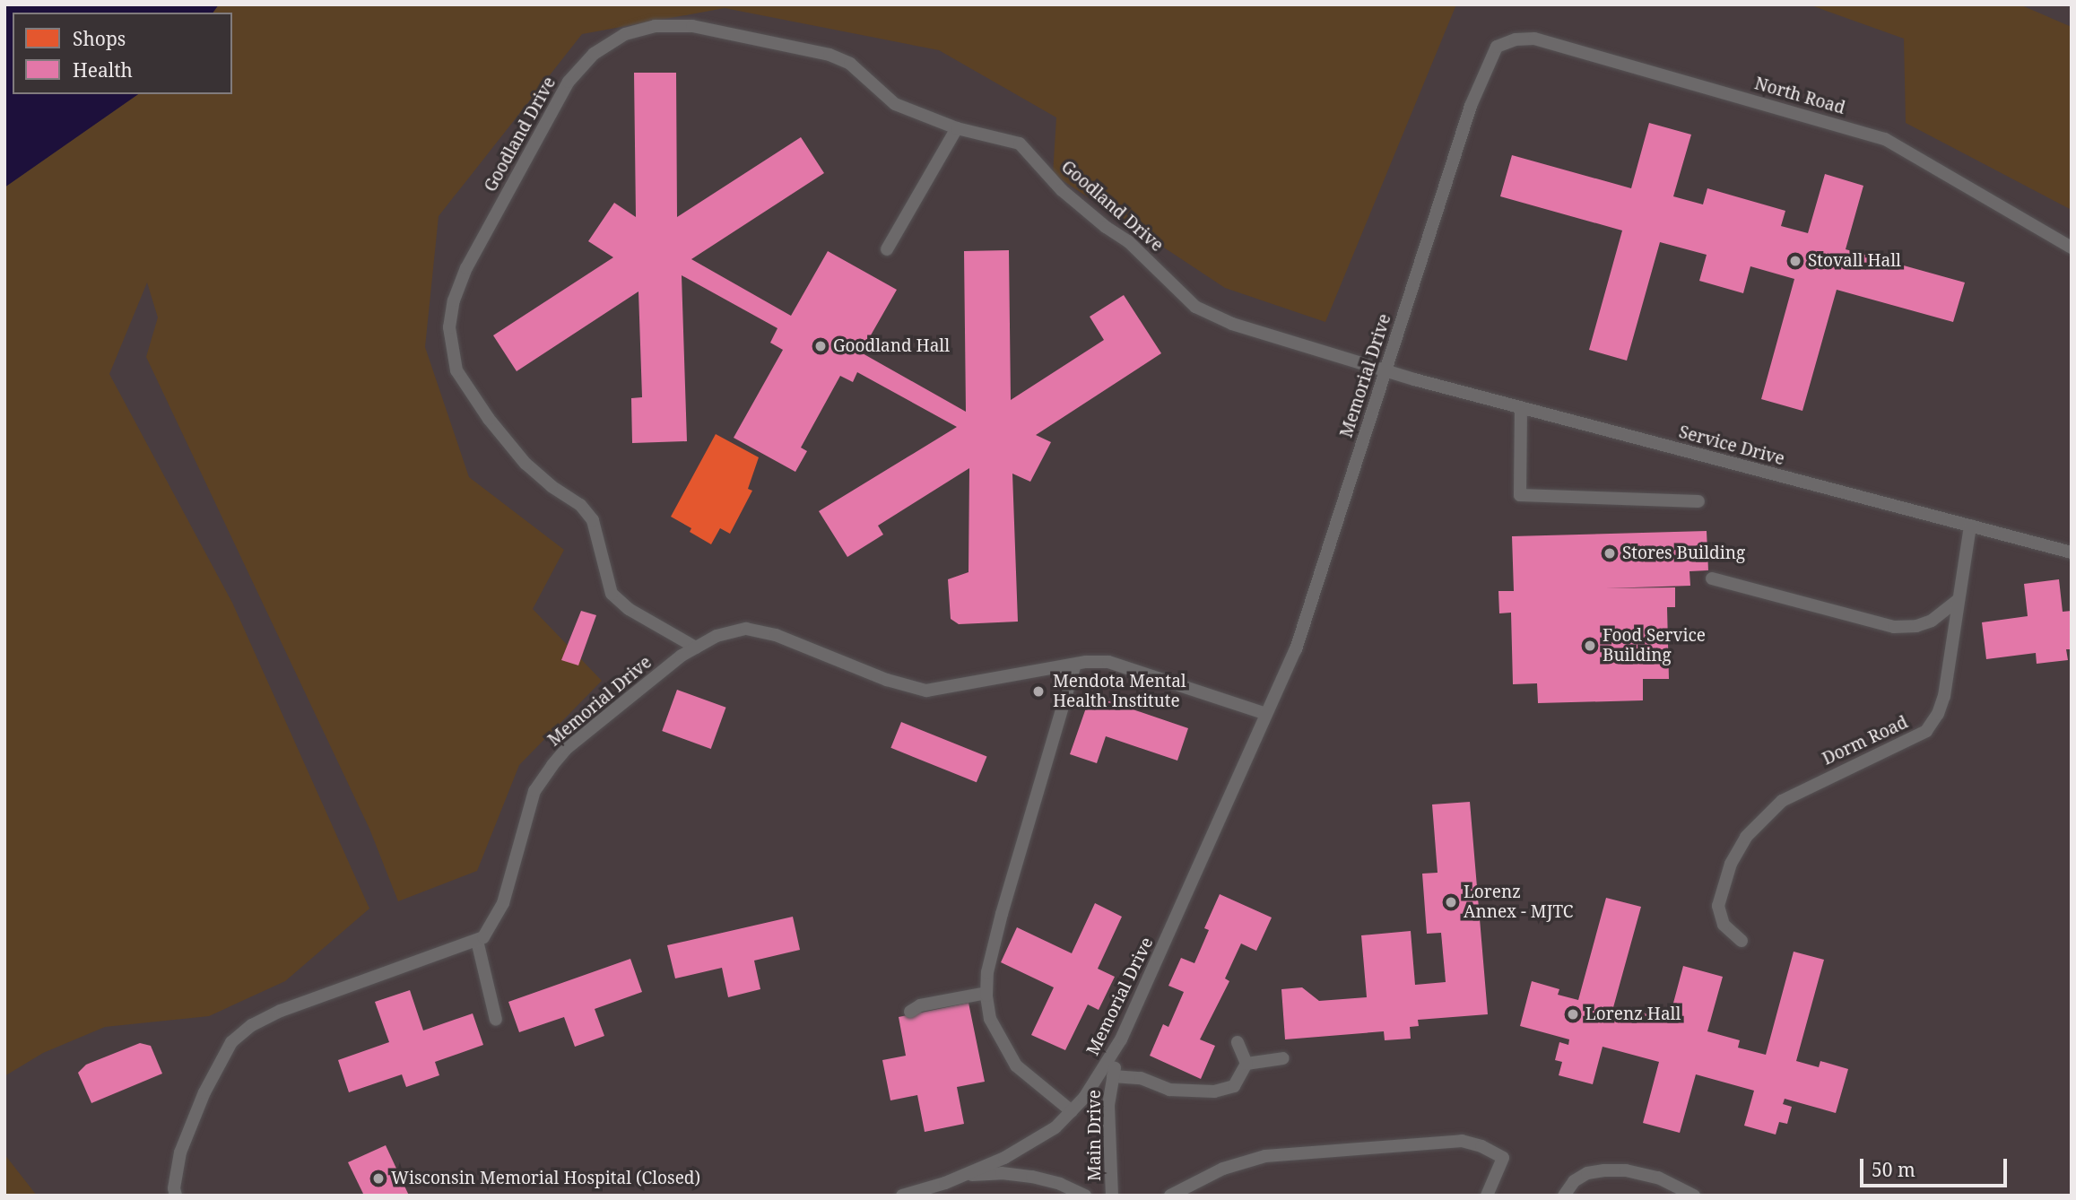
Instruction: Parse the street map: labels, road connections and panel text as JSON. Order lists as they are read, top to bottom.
{
  "streets": {
    "lane": [
      "North Road",
      "Goodland Drive",
      "Memorial Drive",
      "Service Drive",
      "Dorm Road",
      "Main Drive"
    ]
  },
  "crossings": [
    ["North Road", "Memorial Drive"],
    ["Goodland Drive", "Memorial Drive"],
    ["Goodland Drive", "Service Drive"],
    ["Memorial Drive", "Service Drive"],
    ["Memorial Drive", "Main Drive"],
    ["Service Drive", "Dorm Road"]
  ],
  "places": [
    "Stovall Hall",
    "Goodland Hall",
    "Stores Building",
    "Food Service Building",
    "Mendota Mental Health Institute",
    "Lorenz Annex - MJTC",
    "Lorenz Hall",
    "Wisconsin Memorial Hospital (Closed)"
  ],
  "legend": ["Shops", "Health"],
  "scale_bar": "50 m"
}
